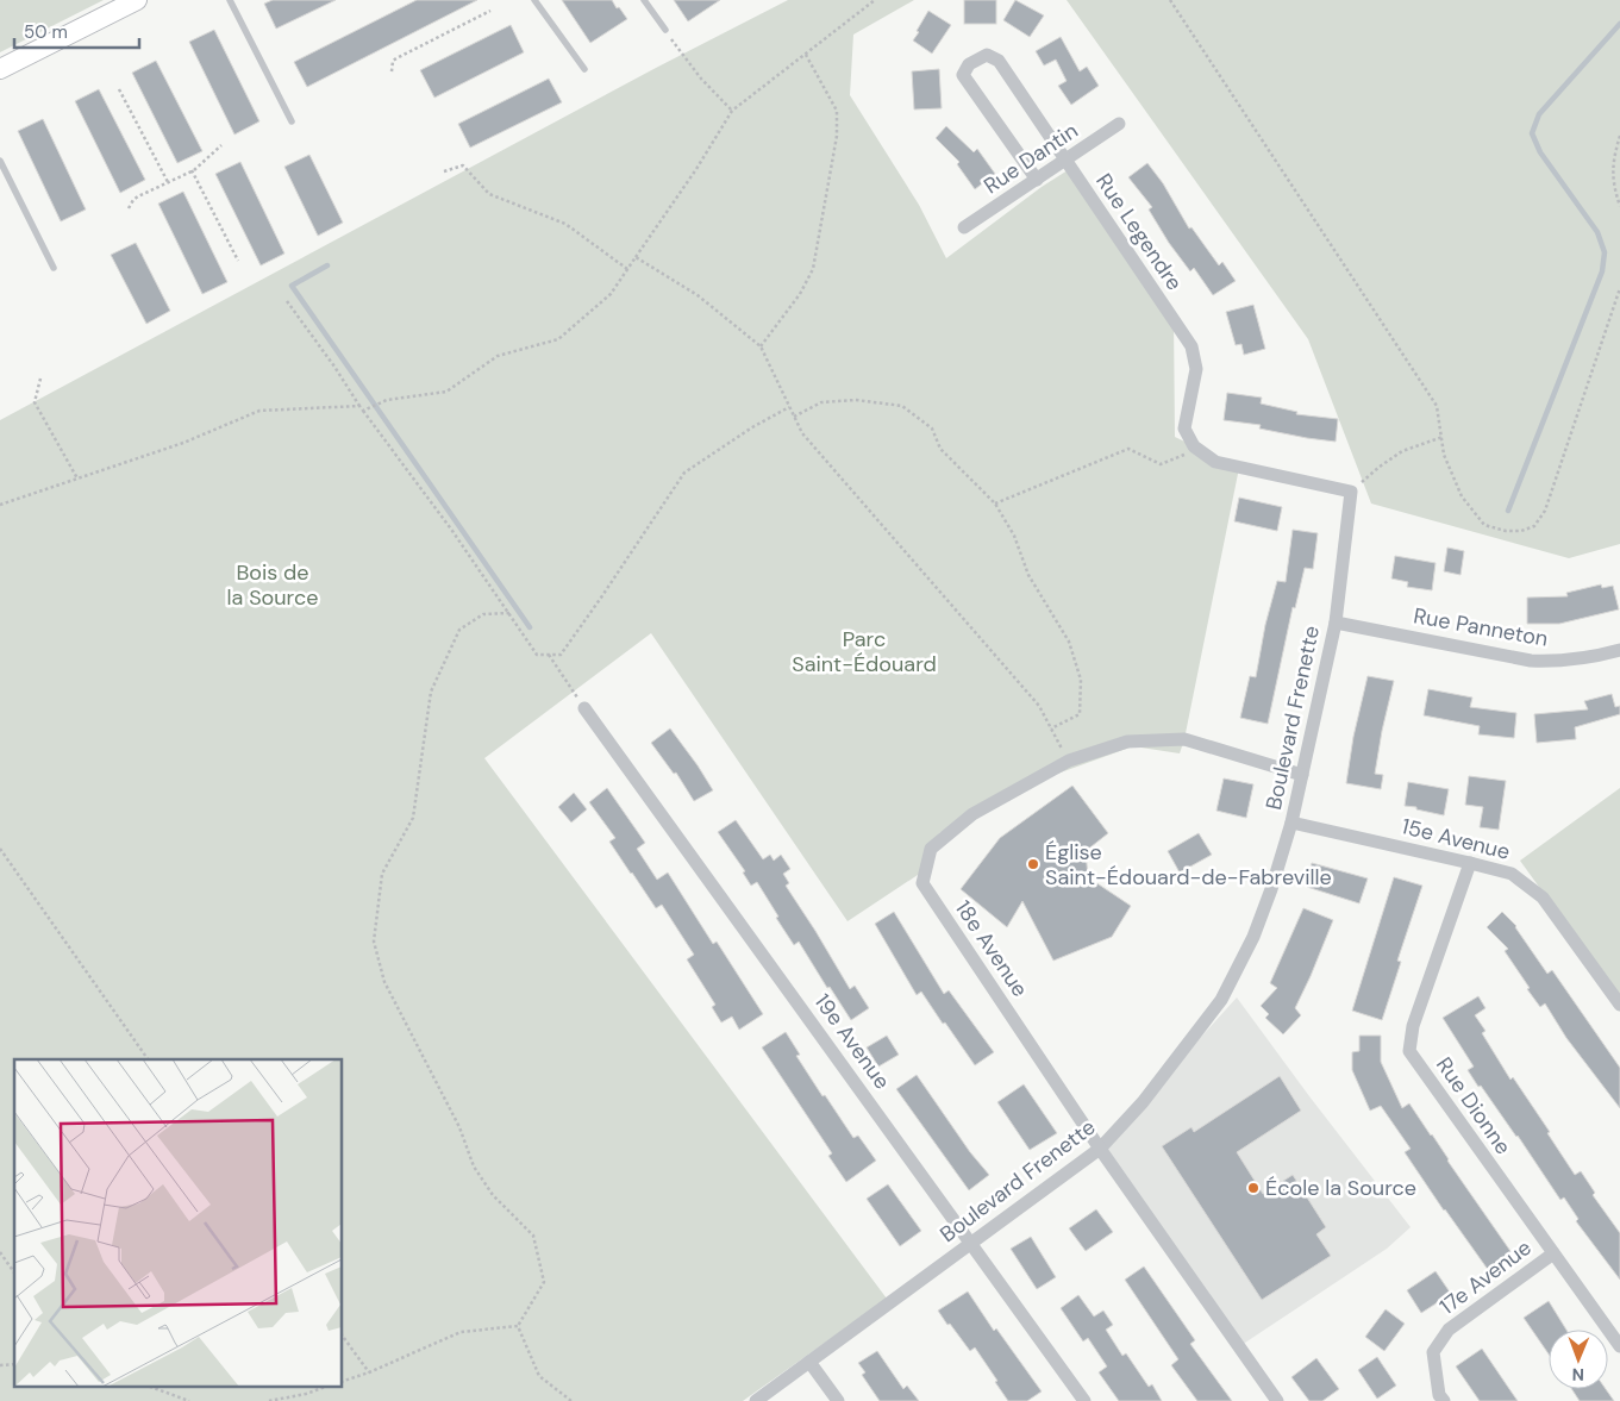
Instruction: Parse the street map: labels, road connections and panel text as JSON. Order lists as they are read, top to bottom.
{
  "streets": {
    "street": [
      "Rue Dantin",
      "Rue Legendre",
      "Rue Panneton",
      "Boulevard Frenette",
      "15e Avenue",
      "18e Avenue",
      "19e Avenue",
      "Rue Dionne",
      "17e Avenue"
    ]
  },
  "crossings": [
    ["Rue Dantin", "Rue Legendre"],
    ["Rue Panneton", "Boulevard Frenette"],
    ["Boulevard Frenette", "15e Avenue"],
    ["Boulevard Frenette", "18e Avenue"],
    ["Boulevard Frenette", "19e Avenue"],
    ["15e Avenue", "Rue Dionne"],
    ["Rue Dionne", "17e Avenue"]
  ],
  "parks": ["Bois de la Source", "Parc Saint-Édouard"],
  "places": ["Église Saint-Édouard-de-Fabreville", "École la Source"],
  "scale_bar": "50 m",
  "north": "bottom"
}
